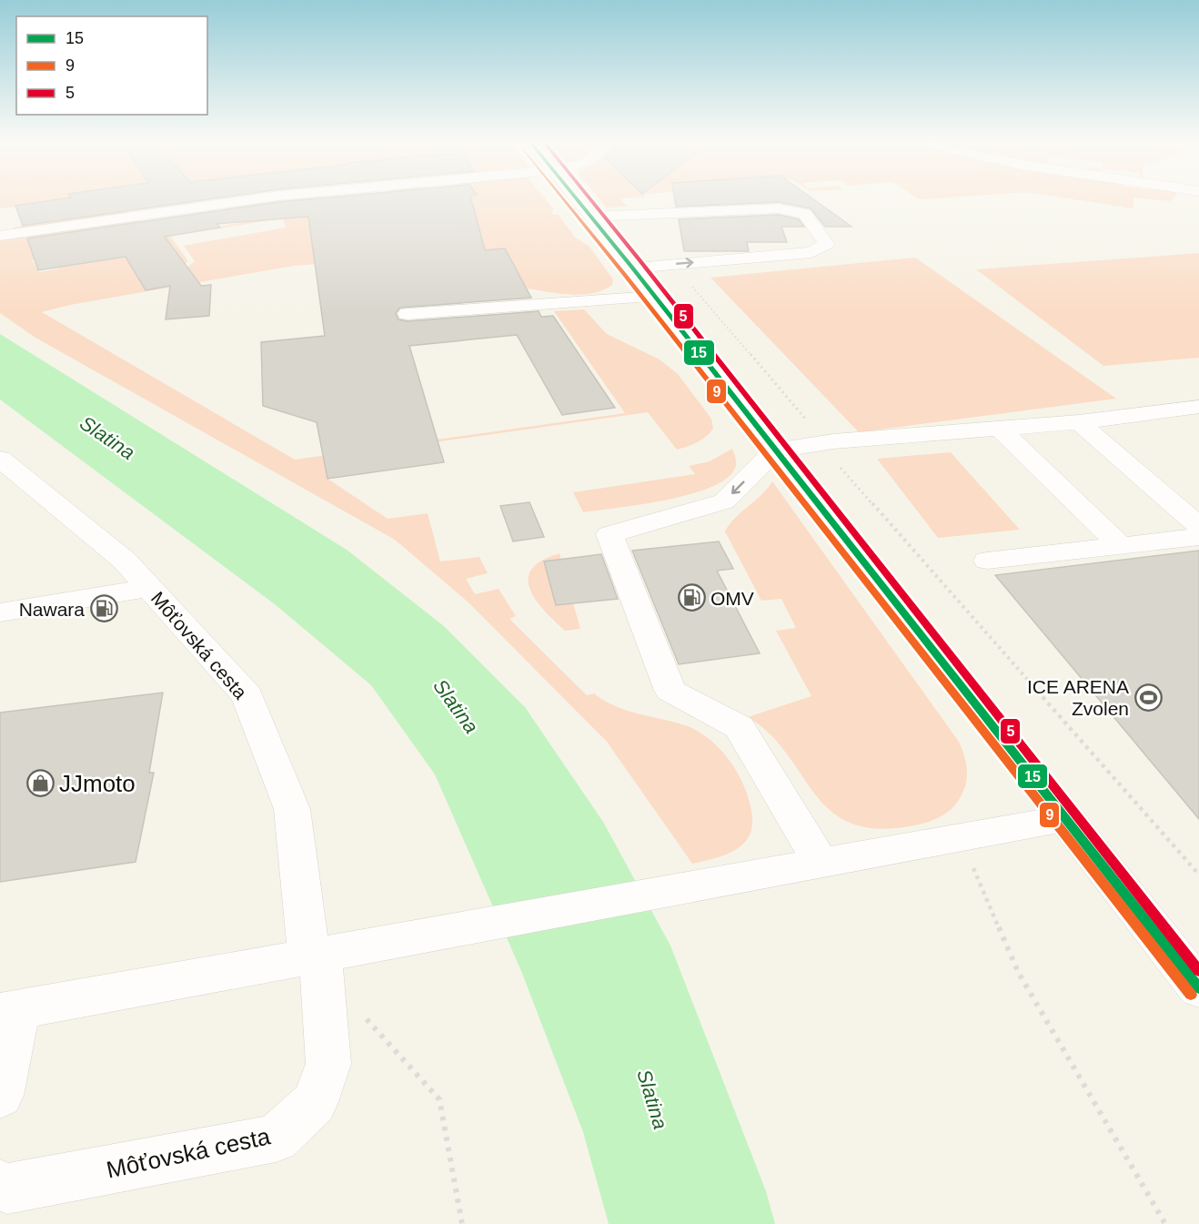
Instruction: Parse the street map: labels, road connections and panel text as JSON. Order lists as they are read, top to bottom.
{
  "streets": {
    "main road": ["Môťovská cesta"]
  },
  "water": ["Slatina"],
  "places": {
    "fuel station": ["OMV", "Nawara"],
    "sports": ["ICE ARENA Zvolen"],
    "shop": ["JJmoto"]
  },
  "lines": ["transit line 15", "transit line 9", "transit line 5"],
  "legend": ["15", "9", "5"]
}
